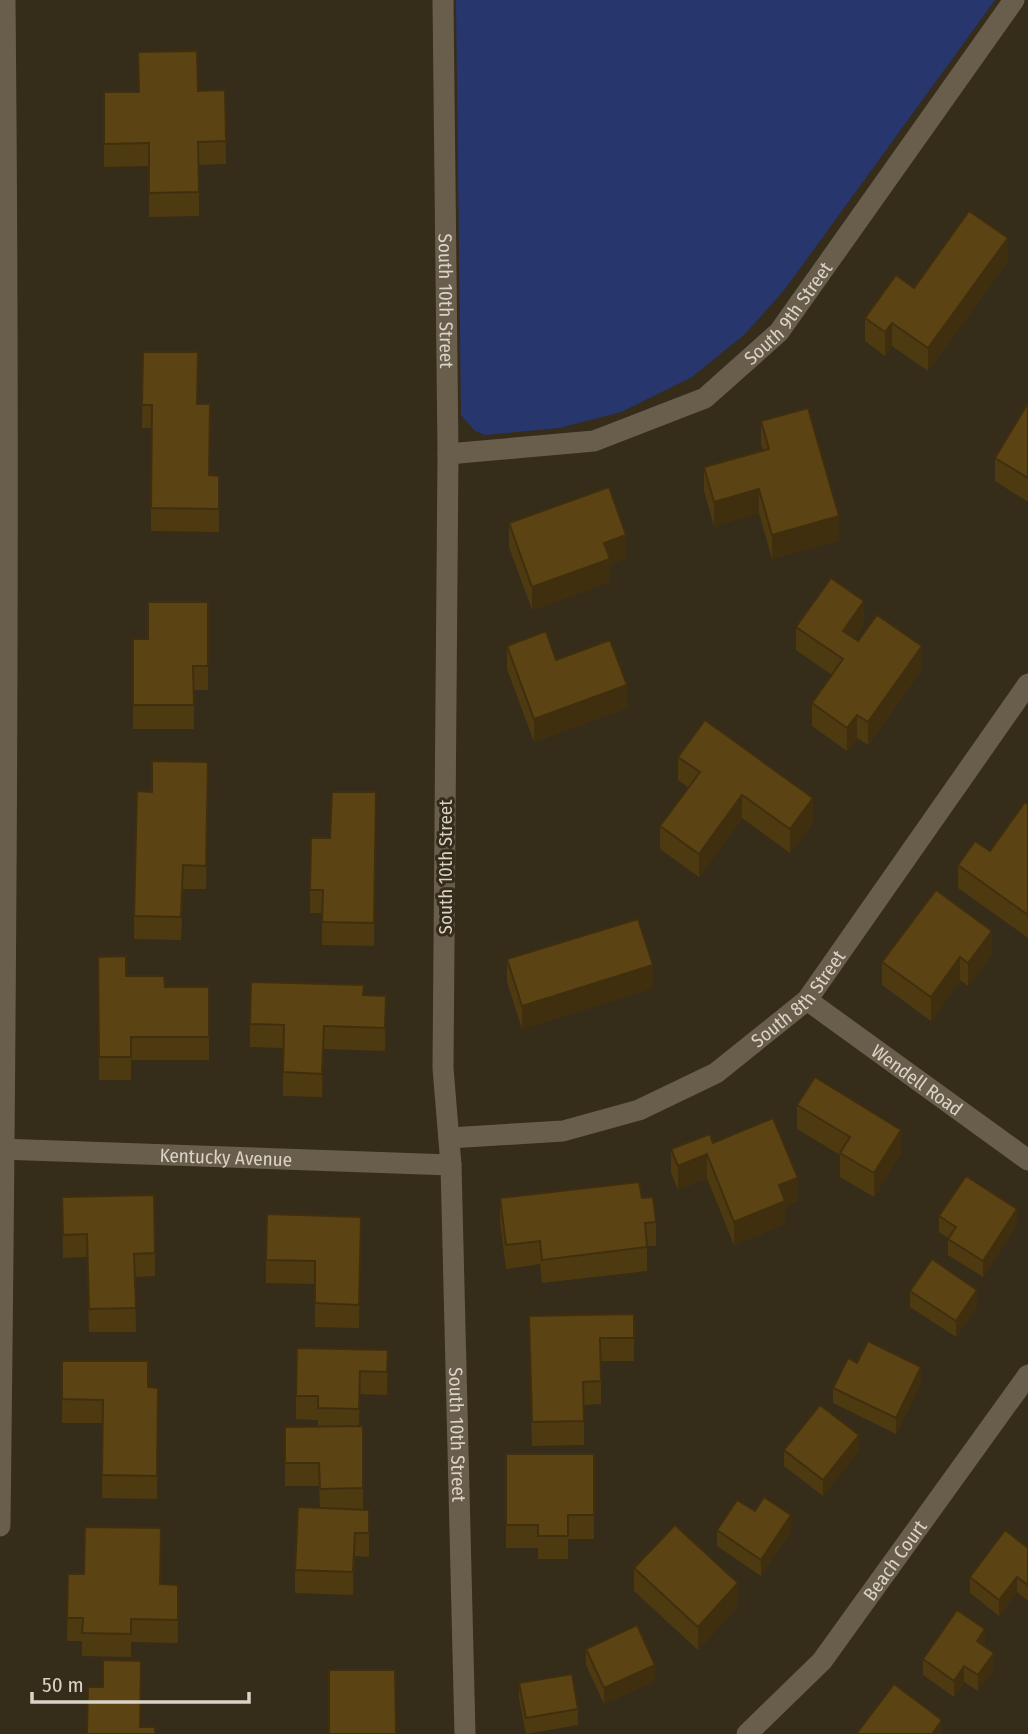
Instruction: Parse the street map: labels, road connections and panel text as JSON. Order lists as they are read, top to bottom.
{
  "streets": {
    "street": [
      "South 10th Street",
      "South 9th Street",
      "South 8th Street",
      "Wendell Road",
      "Kentucky Avenue",
      "Beach Court"
    ]
  },
  "crossings": [
    ["South 10th Street", "South 9th Street"],
    ["South 10th Street", "South 8th Street"],
    ["South 10th Street", "Kentucky Avenue"],
    ["South 8th Street", "Wendell Road"]
  ],
  "scale_bar": "50 m"
}
